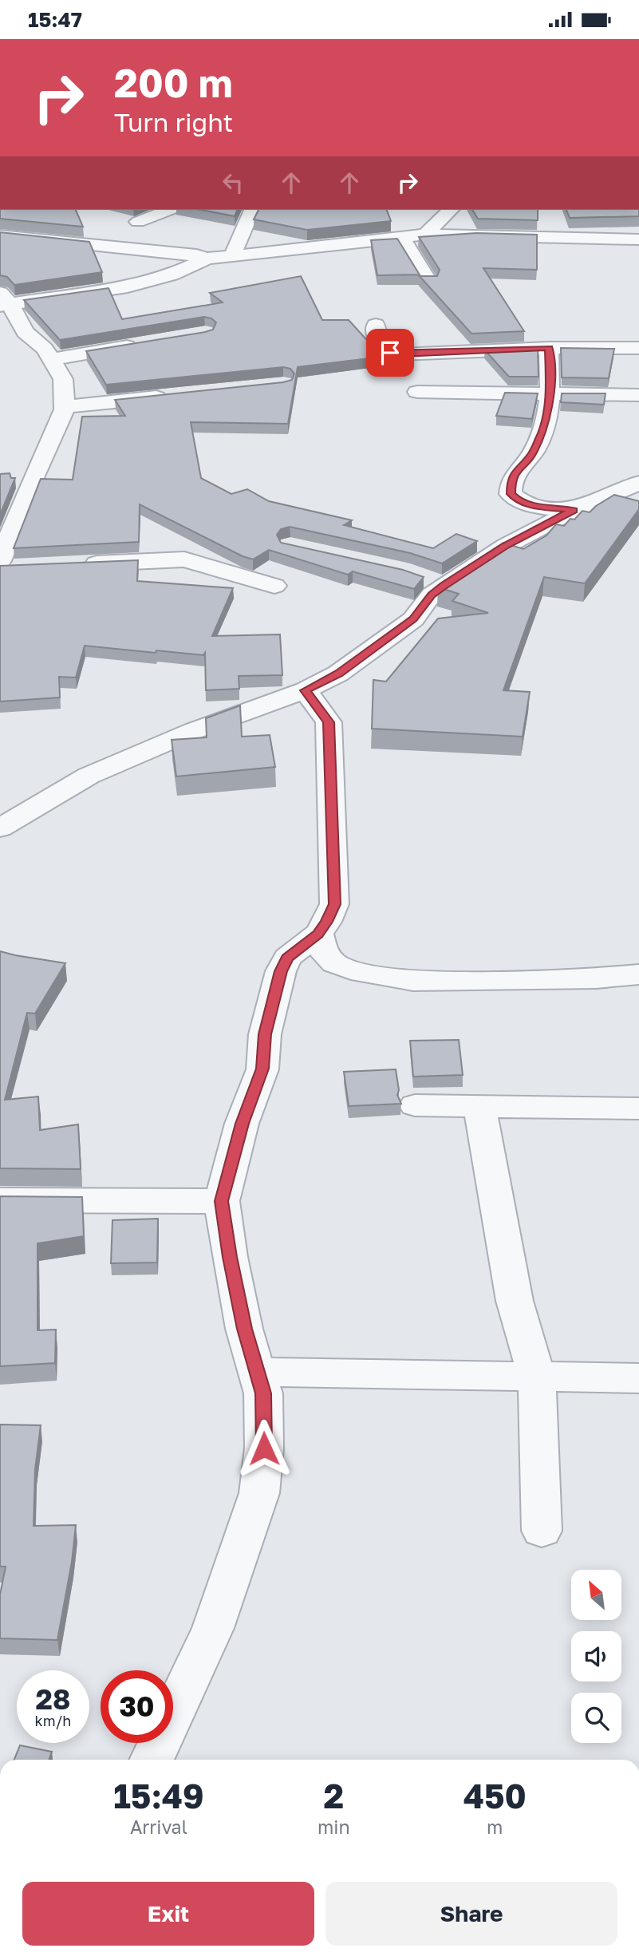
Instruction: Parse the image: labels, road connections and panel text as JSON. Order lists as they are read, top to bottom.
{
  "north": "top left",
  "page": {
    "status": "15:47",
    "turn": ["200 m", "Turn right"],
    "speed": "28 km/h",
    "limit": "30",
    "eta": [
      "15:49",
      "Arrival",
      "2",
      "min",
      "450",
      "m"
    ],
    "buttons": ["Exit", "Share"]
  }
}
